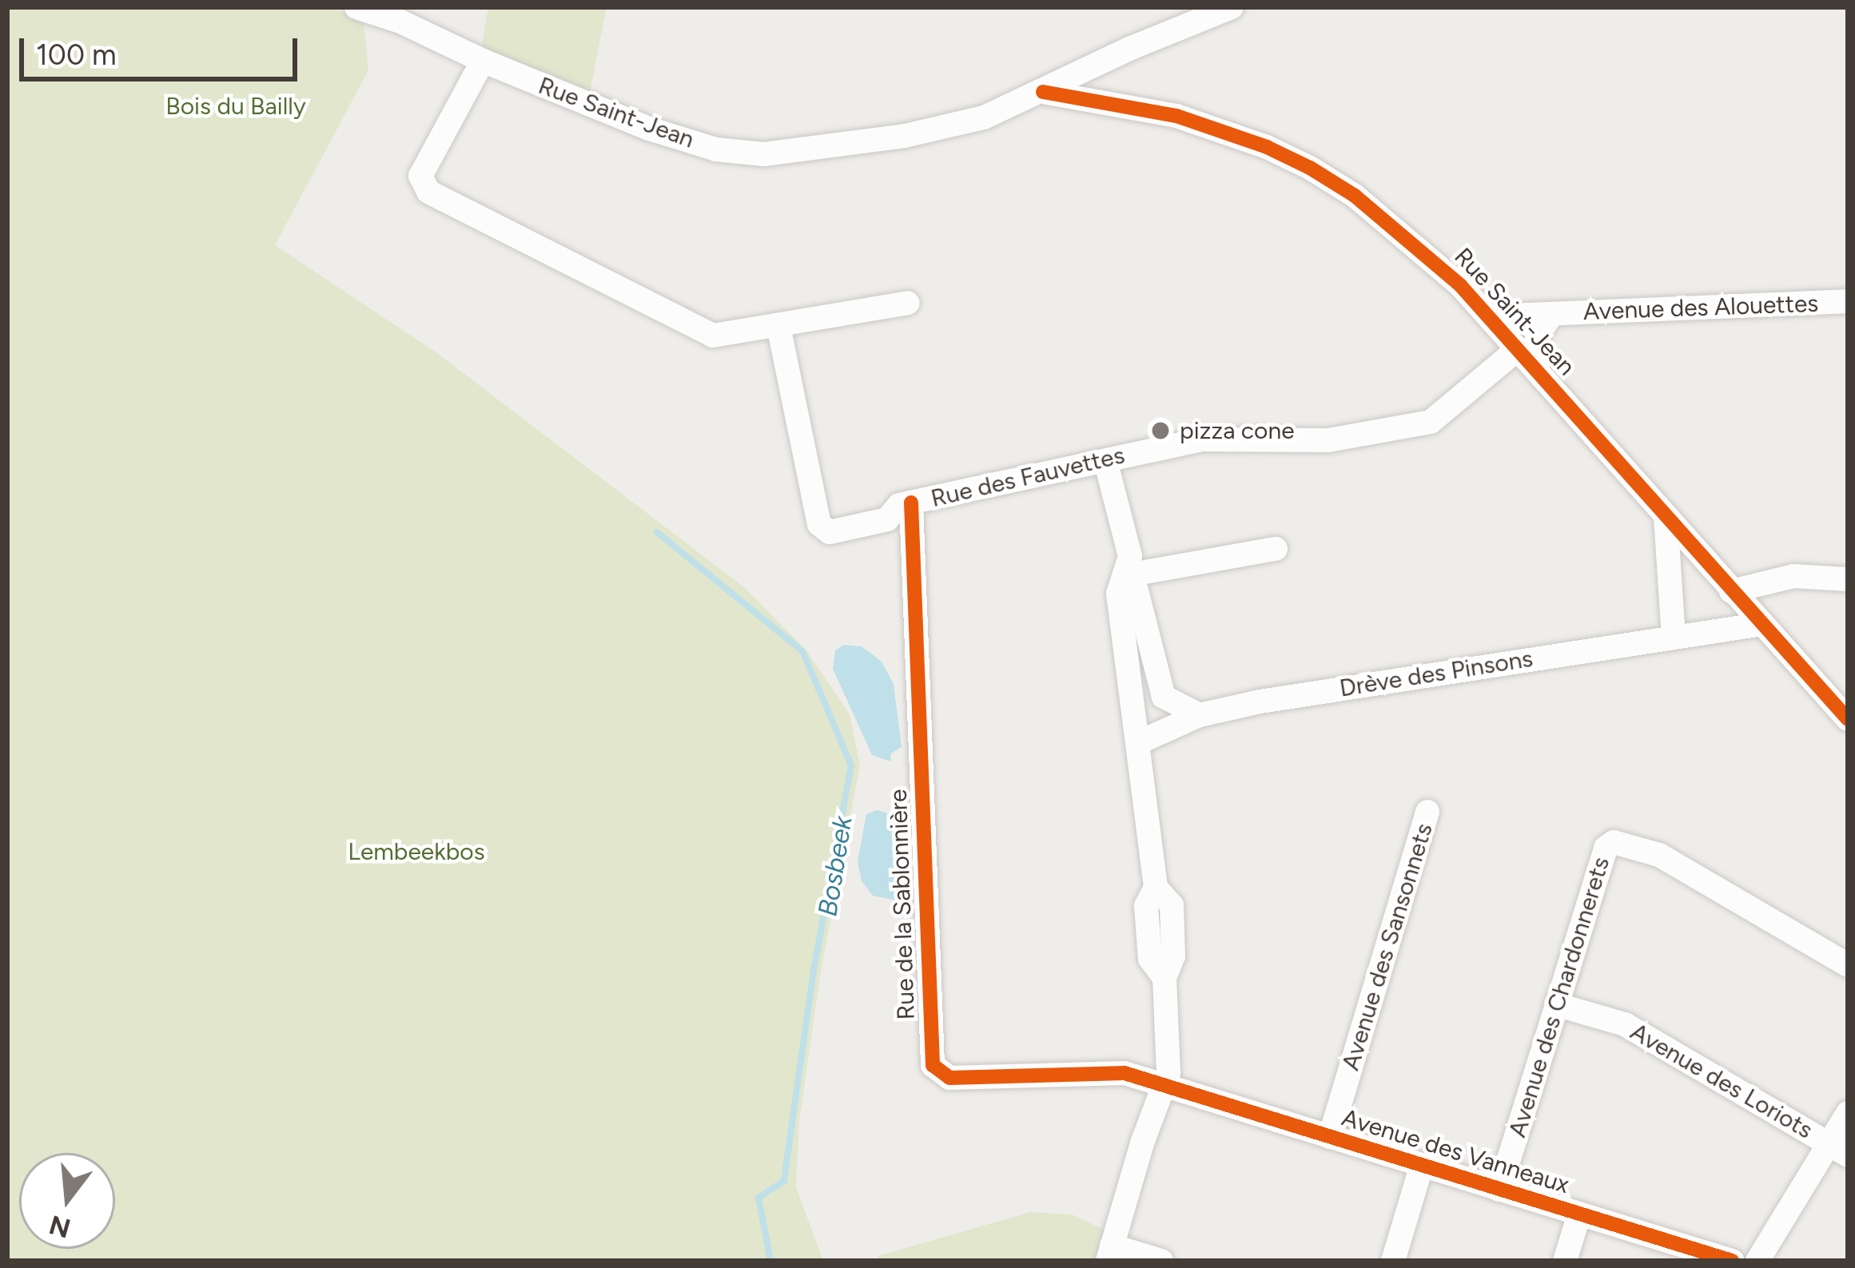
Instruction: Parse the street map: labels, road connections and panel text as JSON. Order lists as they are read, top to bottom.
{
  "streets": {
    "street": [
      "Rue Saint-Jean",
      "Avenue des Alouettes",
      "Rue des Fauvettes",
      "Drève des Pinsons",
      "Rue de la Sablonnière",
      "Avenue des Sansonnets",
      "Avenue des Chardonnerets",
      "Avenue des Loriots",
      "Avenue des Vanneaux"
    ]
  },
  "crossings": [
    ["Rue Saint-Jean", "Avenue des Alouettes"],
    ["Rue Saint-Jean", "Rue des Fauvettes"],
    ["Rue Saint-Jean", "Drève des Pinsons"],
    ["Rue des Fauvettes", "Rue de la Sablonnière"],
    ["Rue de la Sablonnière", "Avenue des Vanneaux"],
    ["Avenue des Sansonnets", "Avenue des Vanneaux"],
    ["Avenue des Chardonnerets", "Avenue des Loriots"],
    ["Avenue des Chardonnerets", "Avenue des Vanneaux"]
  ],
  "water": ["Bosbeek"],
  "parks": ["Bois du Bailly", "Lembeekbos"],
  "places": ["pizza cone"],
  "scale_bar": "100 m",
  "north": "bottom"
}
